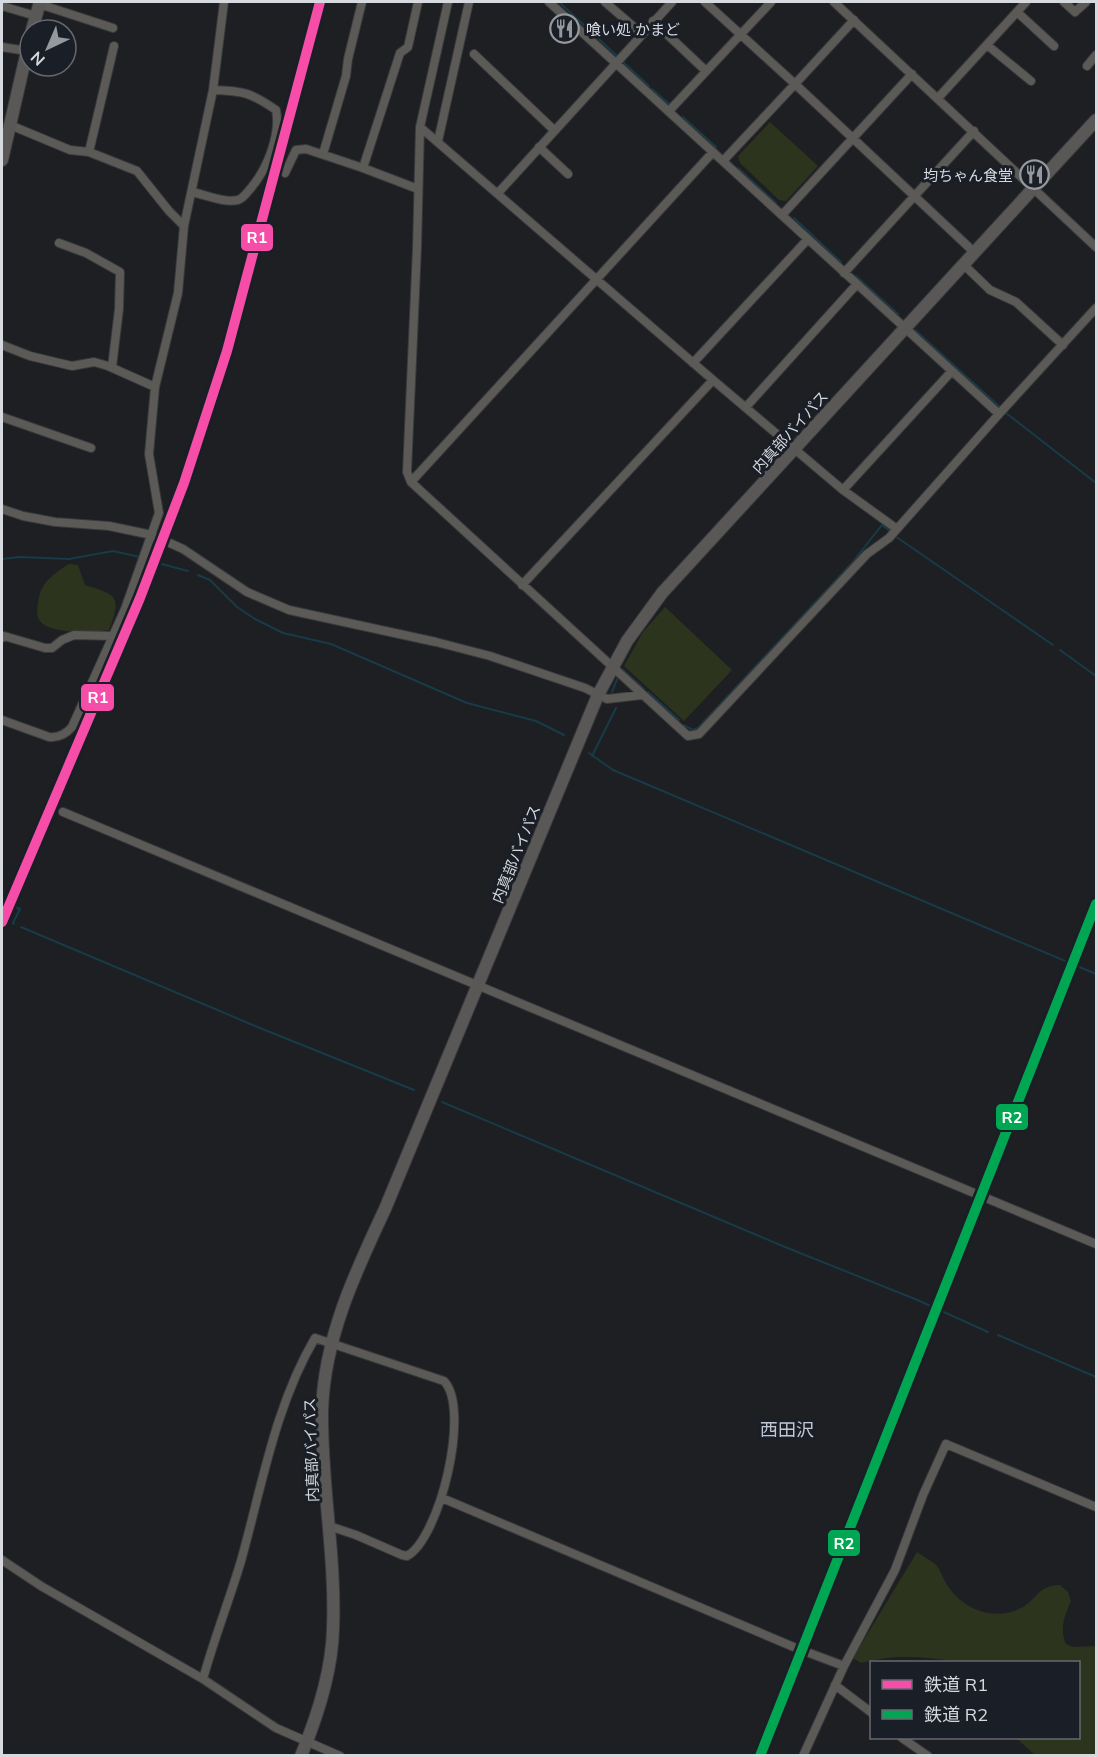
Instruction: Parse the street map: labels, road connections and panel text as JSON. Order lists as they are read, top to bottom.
{
  "streets": {
    "highway": ["内真部バイパス"]
  },
  "districts": ["西田沢"],
  "places": {
    "restaurant": ["喰い処 かまど", "均ちゃん食堂"]
  },
  "lines": ["rail line R1", "rail line R2"],
  "legend": ["鉄道 R1", "鉄道 R2"],
  "north": "bottom left"
}
